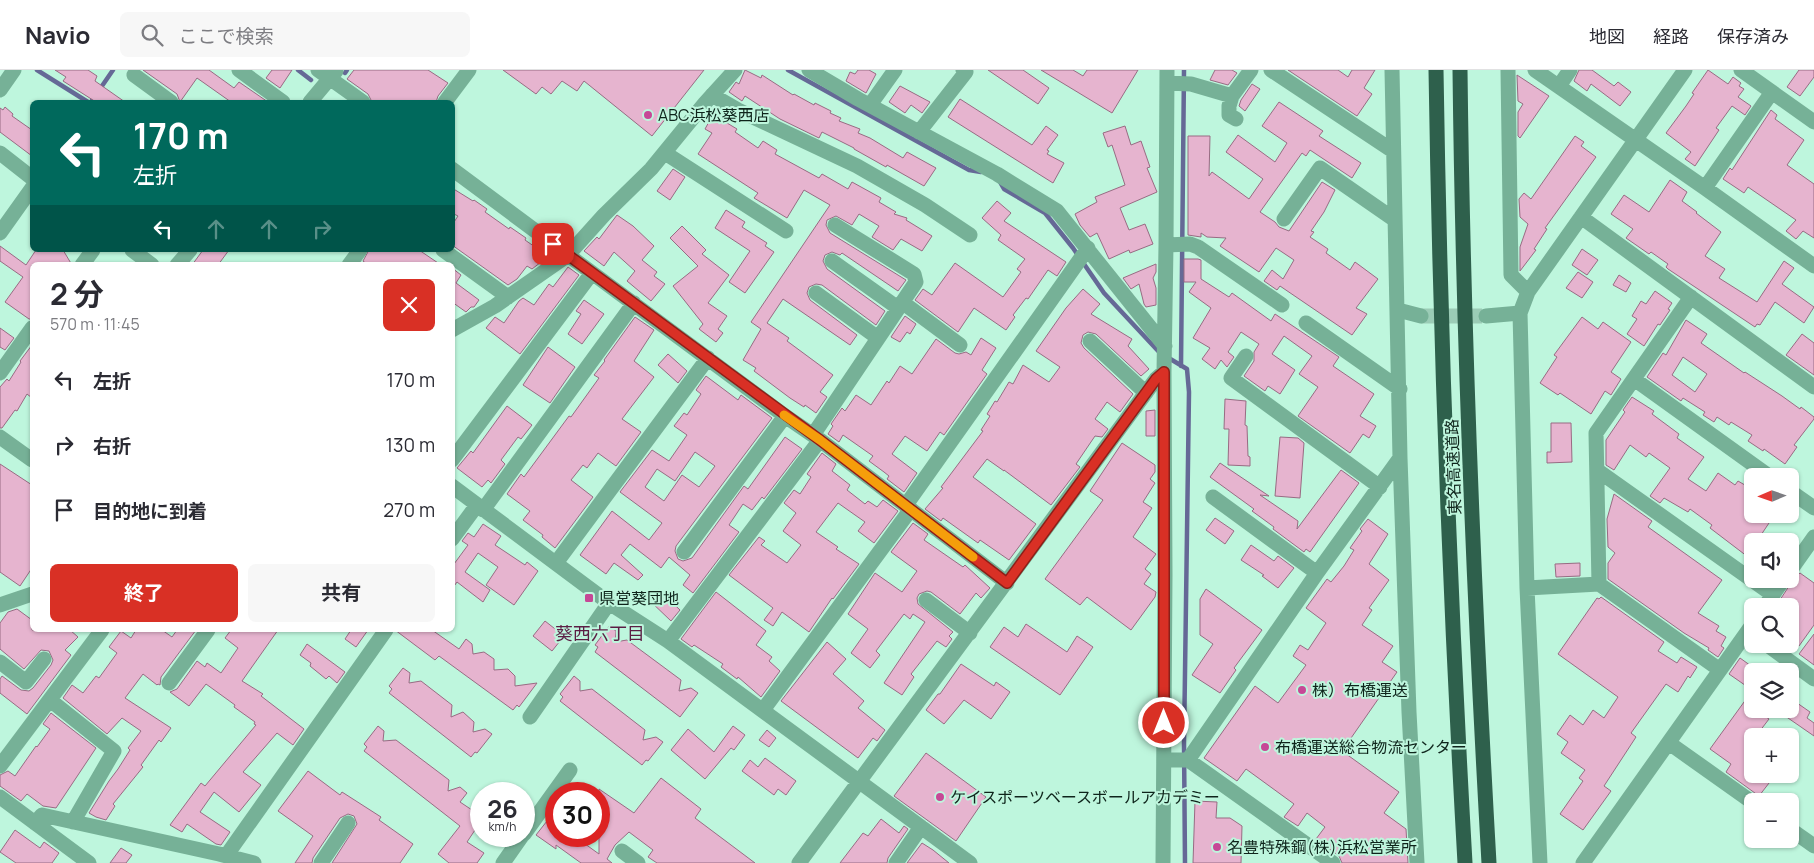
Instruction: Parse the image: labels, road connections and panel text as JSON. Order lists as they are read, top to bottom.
{
  "streets": {
    "highway": ["東名高速道路"]
  },
  "districts": ["葵西六丁目"],
  "places": {
    "other": [
      "ABC浜松葵西店",
      "株）布橋運送",
      "布橋運送総合物流センター",
      "ケイスポーツベースボールアカデミー",
      "名豊特殊鋼(株)浜松営業所"
    ],
    "transit": ["県営葵団地"]
  },
  "north": "left",
  "page": {
    "header": "Navio",
    "search": "ここで検索",
    "nav": ["地図", "経路", "保存済み"],
    "turn": ["170 m", "左折"],
    "heading": ["2 分", "570 m · 11:45"],
    "list": [
      {
        "name": "左折",
        "value": "170 m"
      },
      {
        "name": "右折",
        "value": "130 m"
      },
      {
        "name": "目的地に到着",
        "value": "270 m"
      }
    ],
    "map_buttons": ["+", "−"],
    "buttons": ["終了", "共有"],
    "speed": "26 km/h",
    "limit": "30"
  }
}
